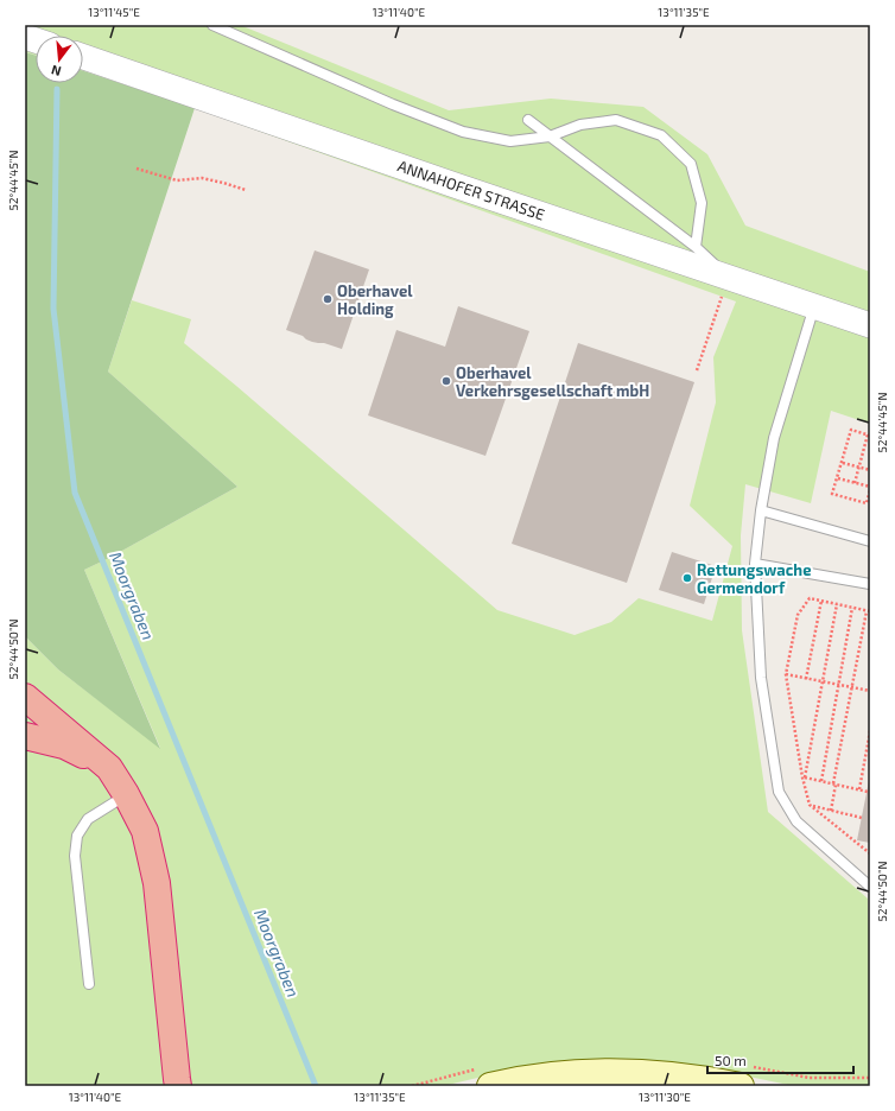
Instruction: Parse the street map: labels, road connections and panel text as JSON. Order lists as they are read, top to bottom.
{
  "streets": {
    "street": ["ANNAHOFER STRASSE"]
  },
  "water": ["Moorgraben"],
  "places": ["Oberhavel Holding", "Oberhavel Verkehrsgesellschaft mbH", "Rettungswache Germendorf"],
  "scale_bar": "50 m",
  "north": "bottom",
  "coordinates": [
    "13°11'45\"E",
    "13°11'40\"E",
    "13°11'35\"E",
    "52°44'45\"N",
    "52°44'50\"N",
    "13°11'30\"E"
  ]
}
